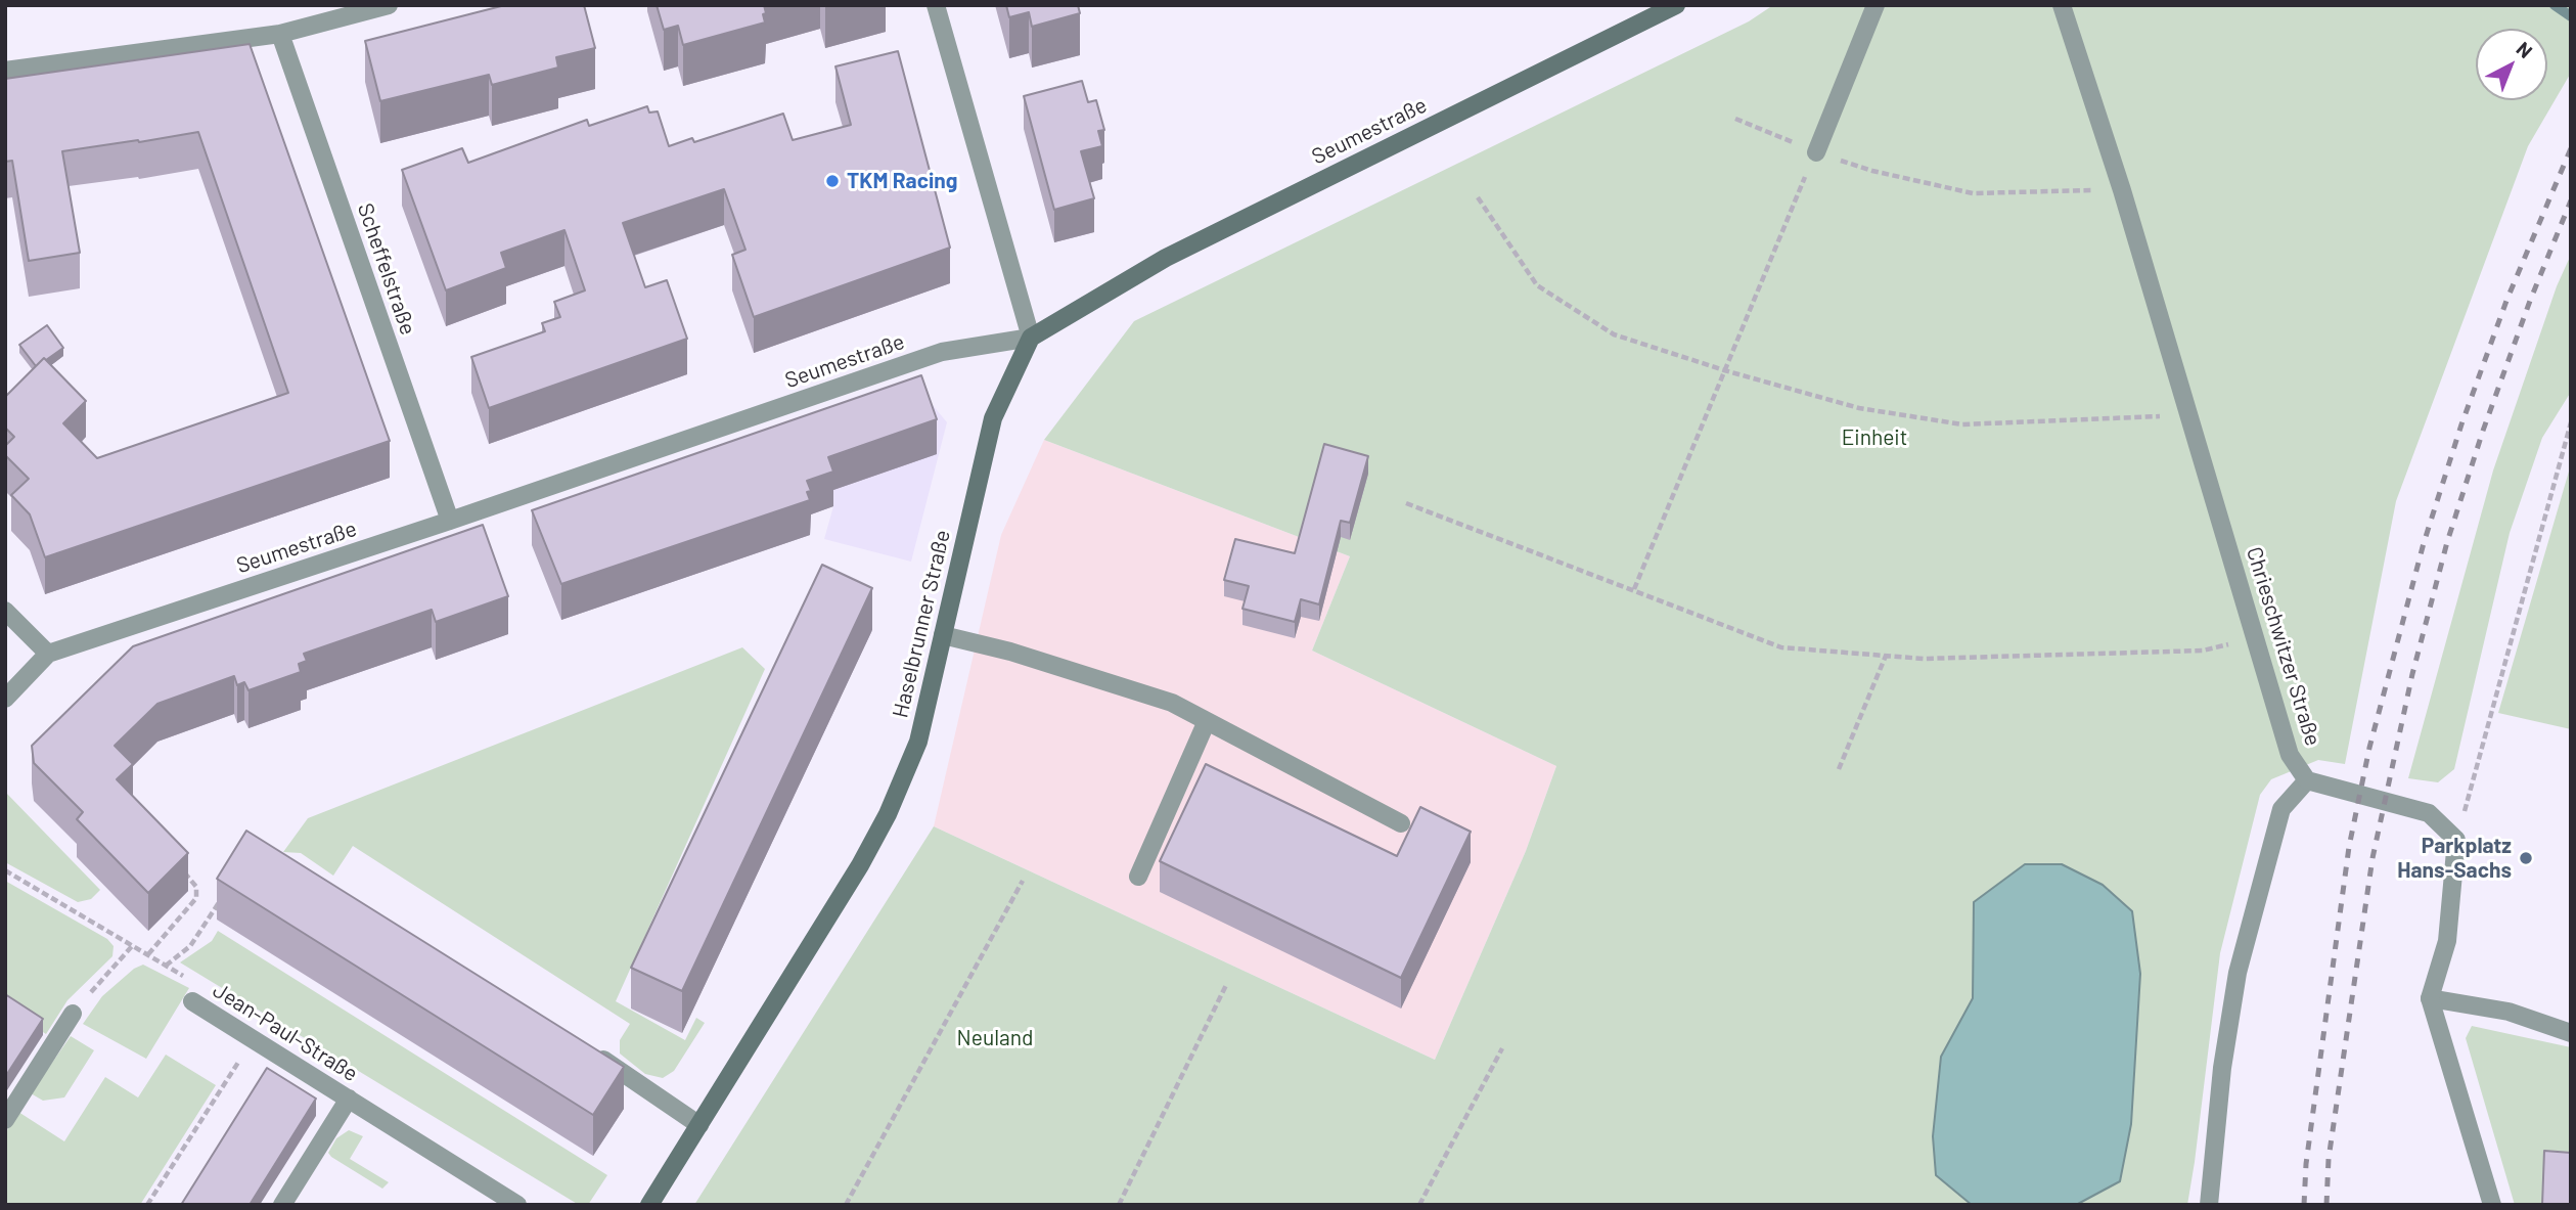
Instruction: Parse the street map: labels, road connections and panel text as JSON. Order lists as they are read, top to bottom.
{
  "streets": {
    "street": [
      "Seumestraße",
      "Scheffelstraße",
      "Haselbrunner Straße",
      "Chrieschwitzer Straße",
      "Jean-Paul-Straße"
    ]
  },
  "crossings": [
    ["Seumestraße", "Scheffelstraße"],
    ["Seumestraße", "Haselbrunner Straße"]
  ],
  "parks": ["Einheit", "Neuland"],
  "places": ["TKM Racing", "Parkplatz Hans-Sachs"],
  "north": "top right"
}
